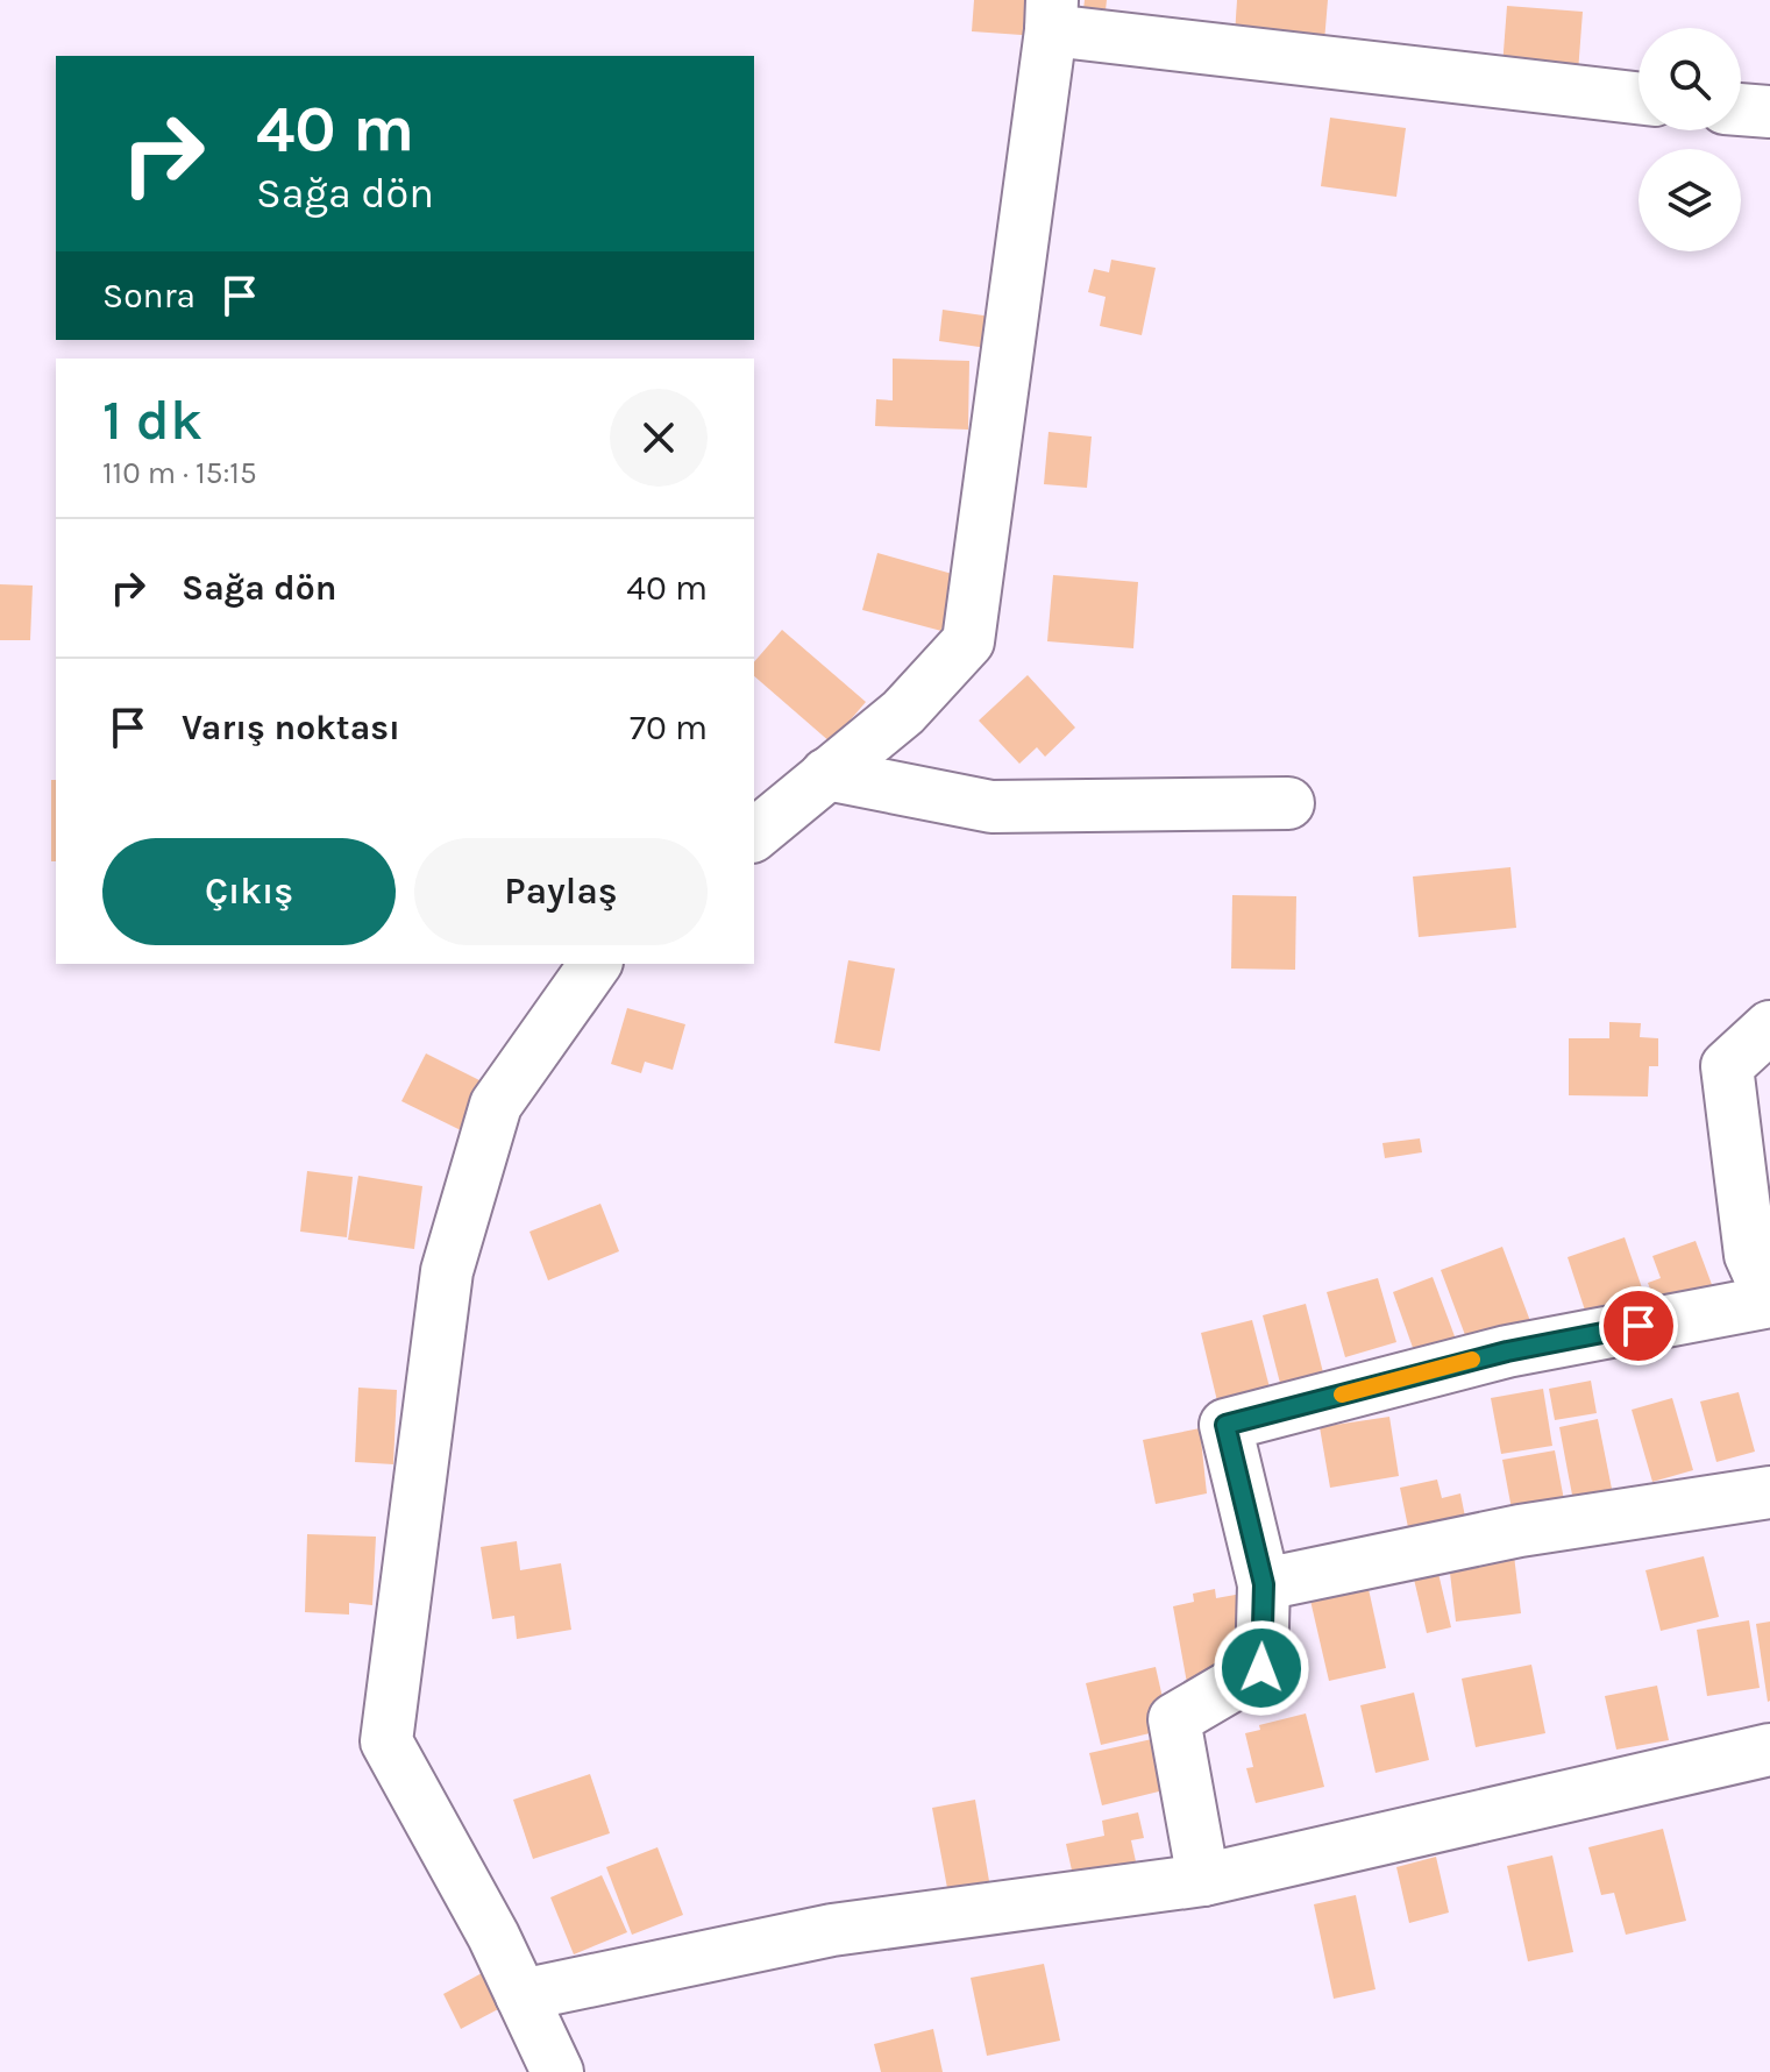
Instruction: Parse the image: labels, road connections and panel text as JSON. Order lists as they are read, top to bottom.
{
  "page": {
    "turn": ["40 m", "Sağa dön"],
    "then": "Sonra",
    "heading": ["1 dk", "110 m · 15:15"],
    "list": [
      {
        "name": "Sağa dön",
        "value": "40 m"
      },
      {
        "name": "Varış noktası",
        "value": "70 m"
      }
    ],
    "buttons": ["Çıkış", "Paylaş"]
  }
}
